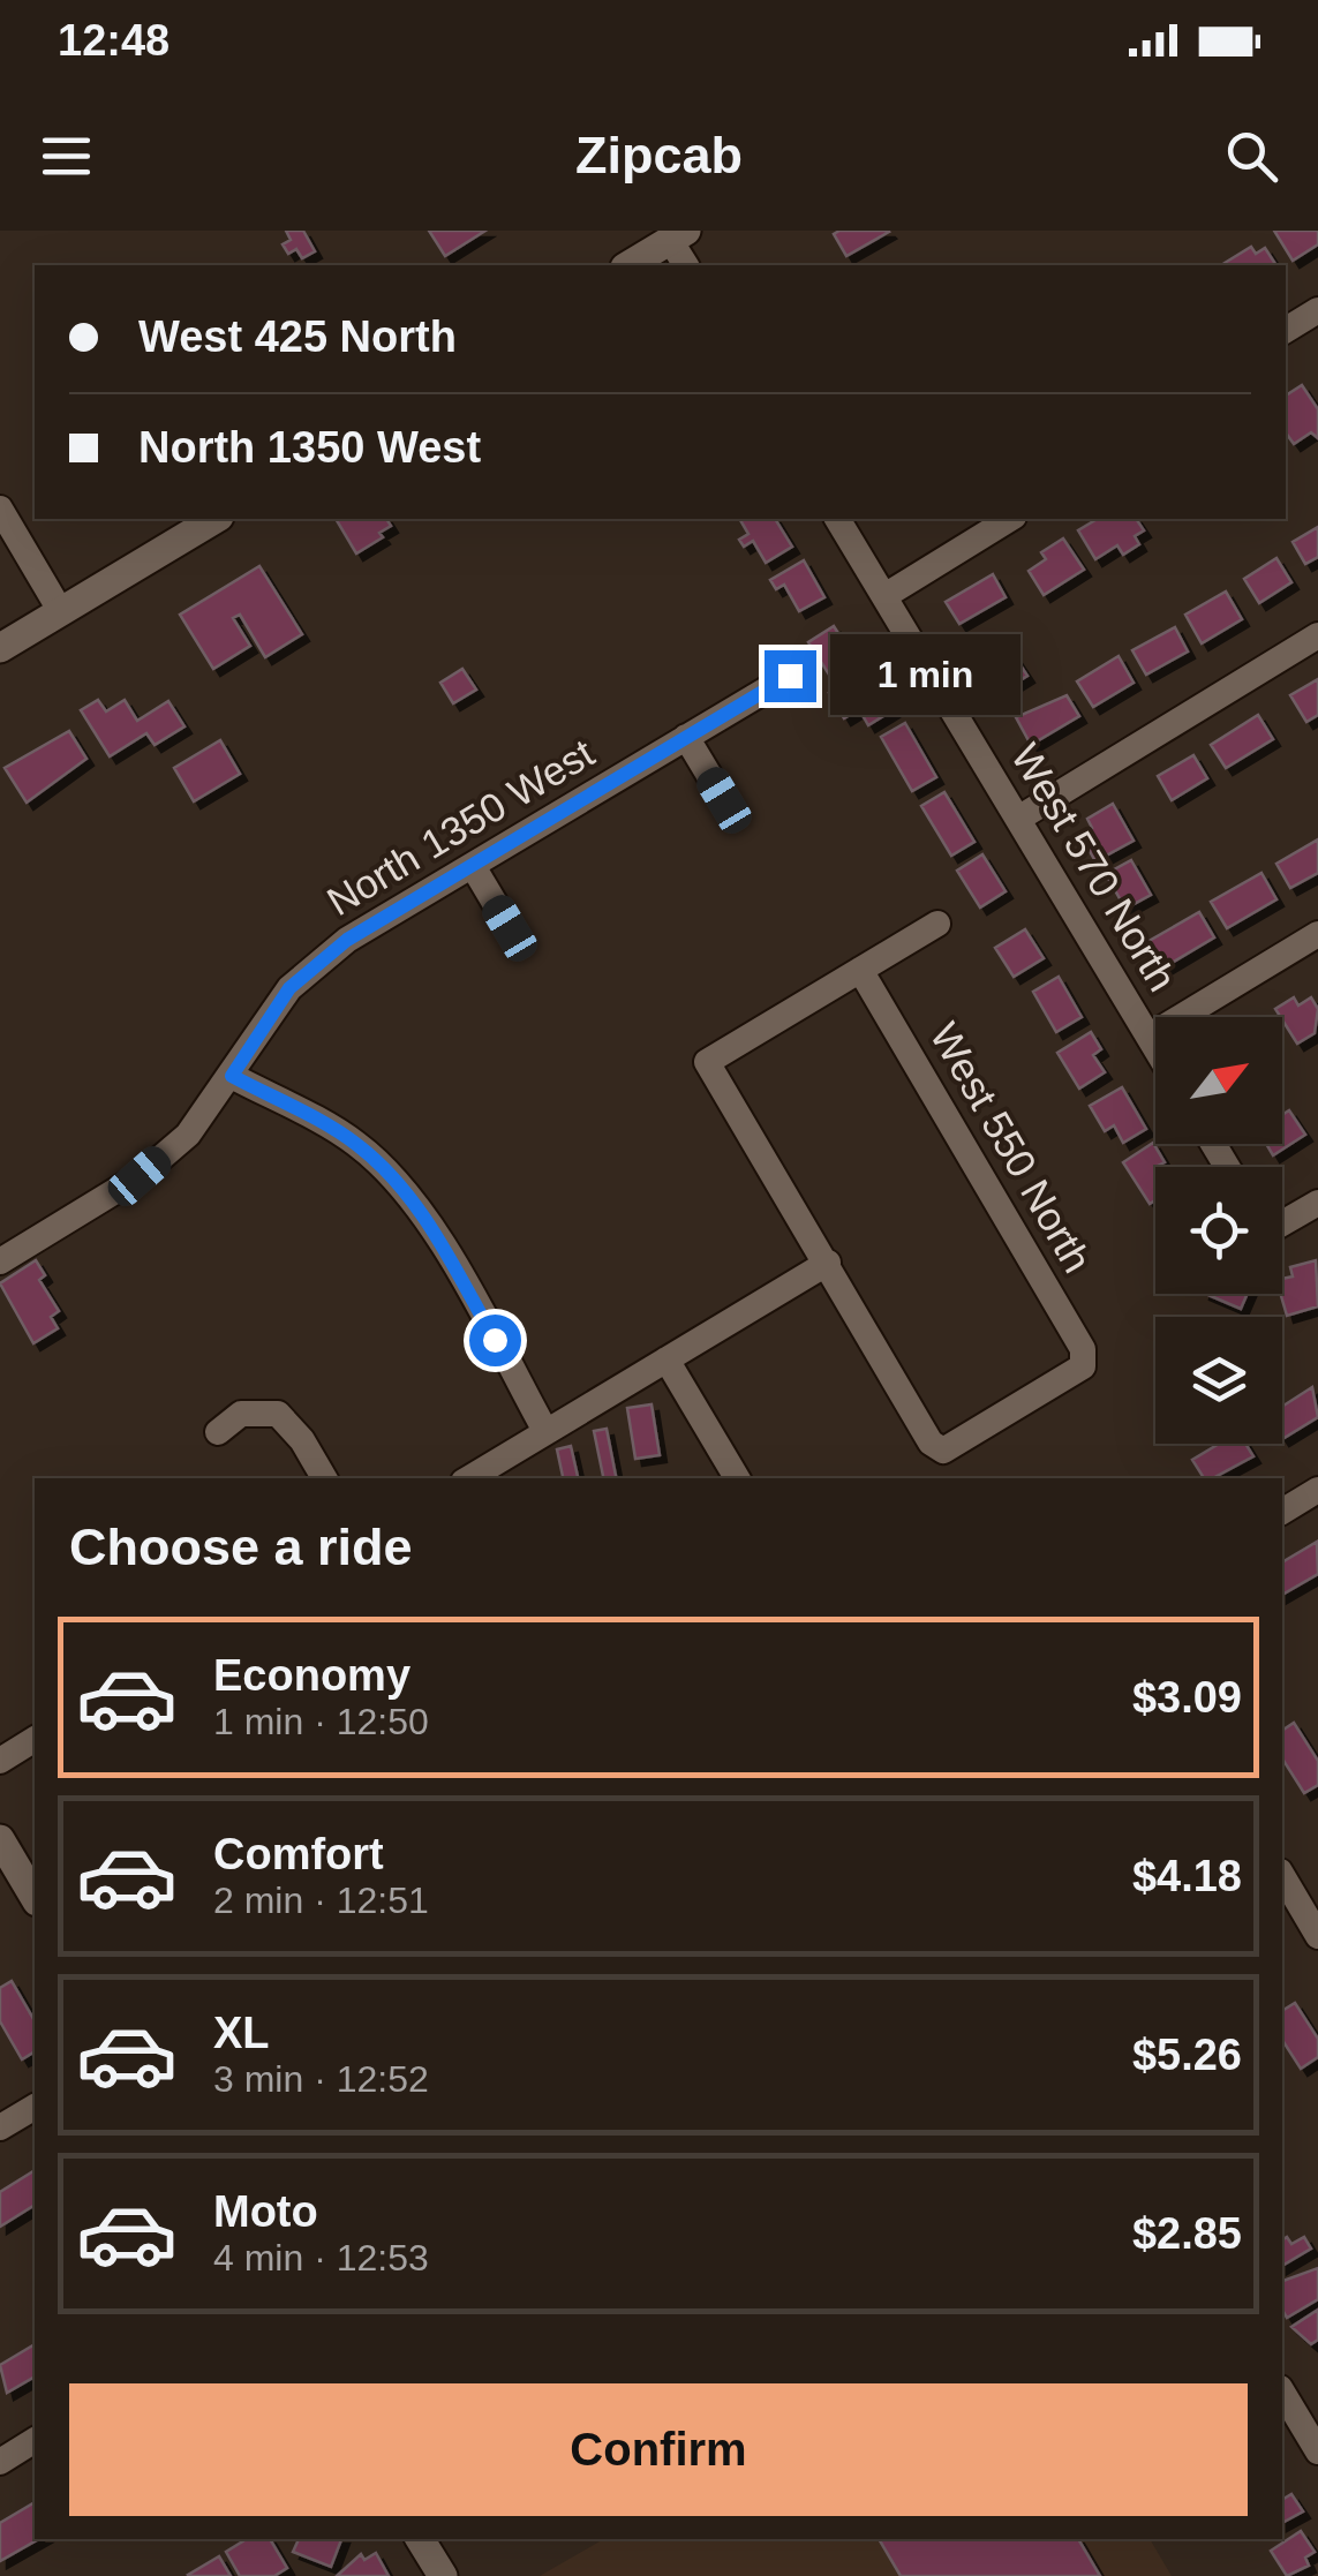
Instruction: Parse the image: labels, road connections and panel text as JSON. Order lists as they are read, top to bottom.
{
  "streets": {
    "street": ["North 1350 West", "West 570 North", "West 550 North"]
  },
  "north": "top right",
  "page": {
    "status": "12:48",
    "header": "Zipcab",
    "banner": ["West 425 North", "North 1350 West"],
    "bubble": "1 min",
    "heading": "Choose a ride",
    "list": [
      {
        "name": "Economy",
        "note": "1 min · 12:50",
        "value": "$3.09"
      },
      {
        "name": "Comfort",
        "note": "2 min · 12:51",
        "value": "$4.18"
      },
      {
        "name": "XL",
        "note": "3 min · 12:52",
        "value": "$5.26"
      },
      {
        "name": "Moto",
        "note": "4 min · 12:53",
        "value": "$2.85"
      }
    ],
    "buttons": "Confirm"
  }
}
